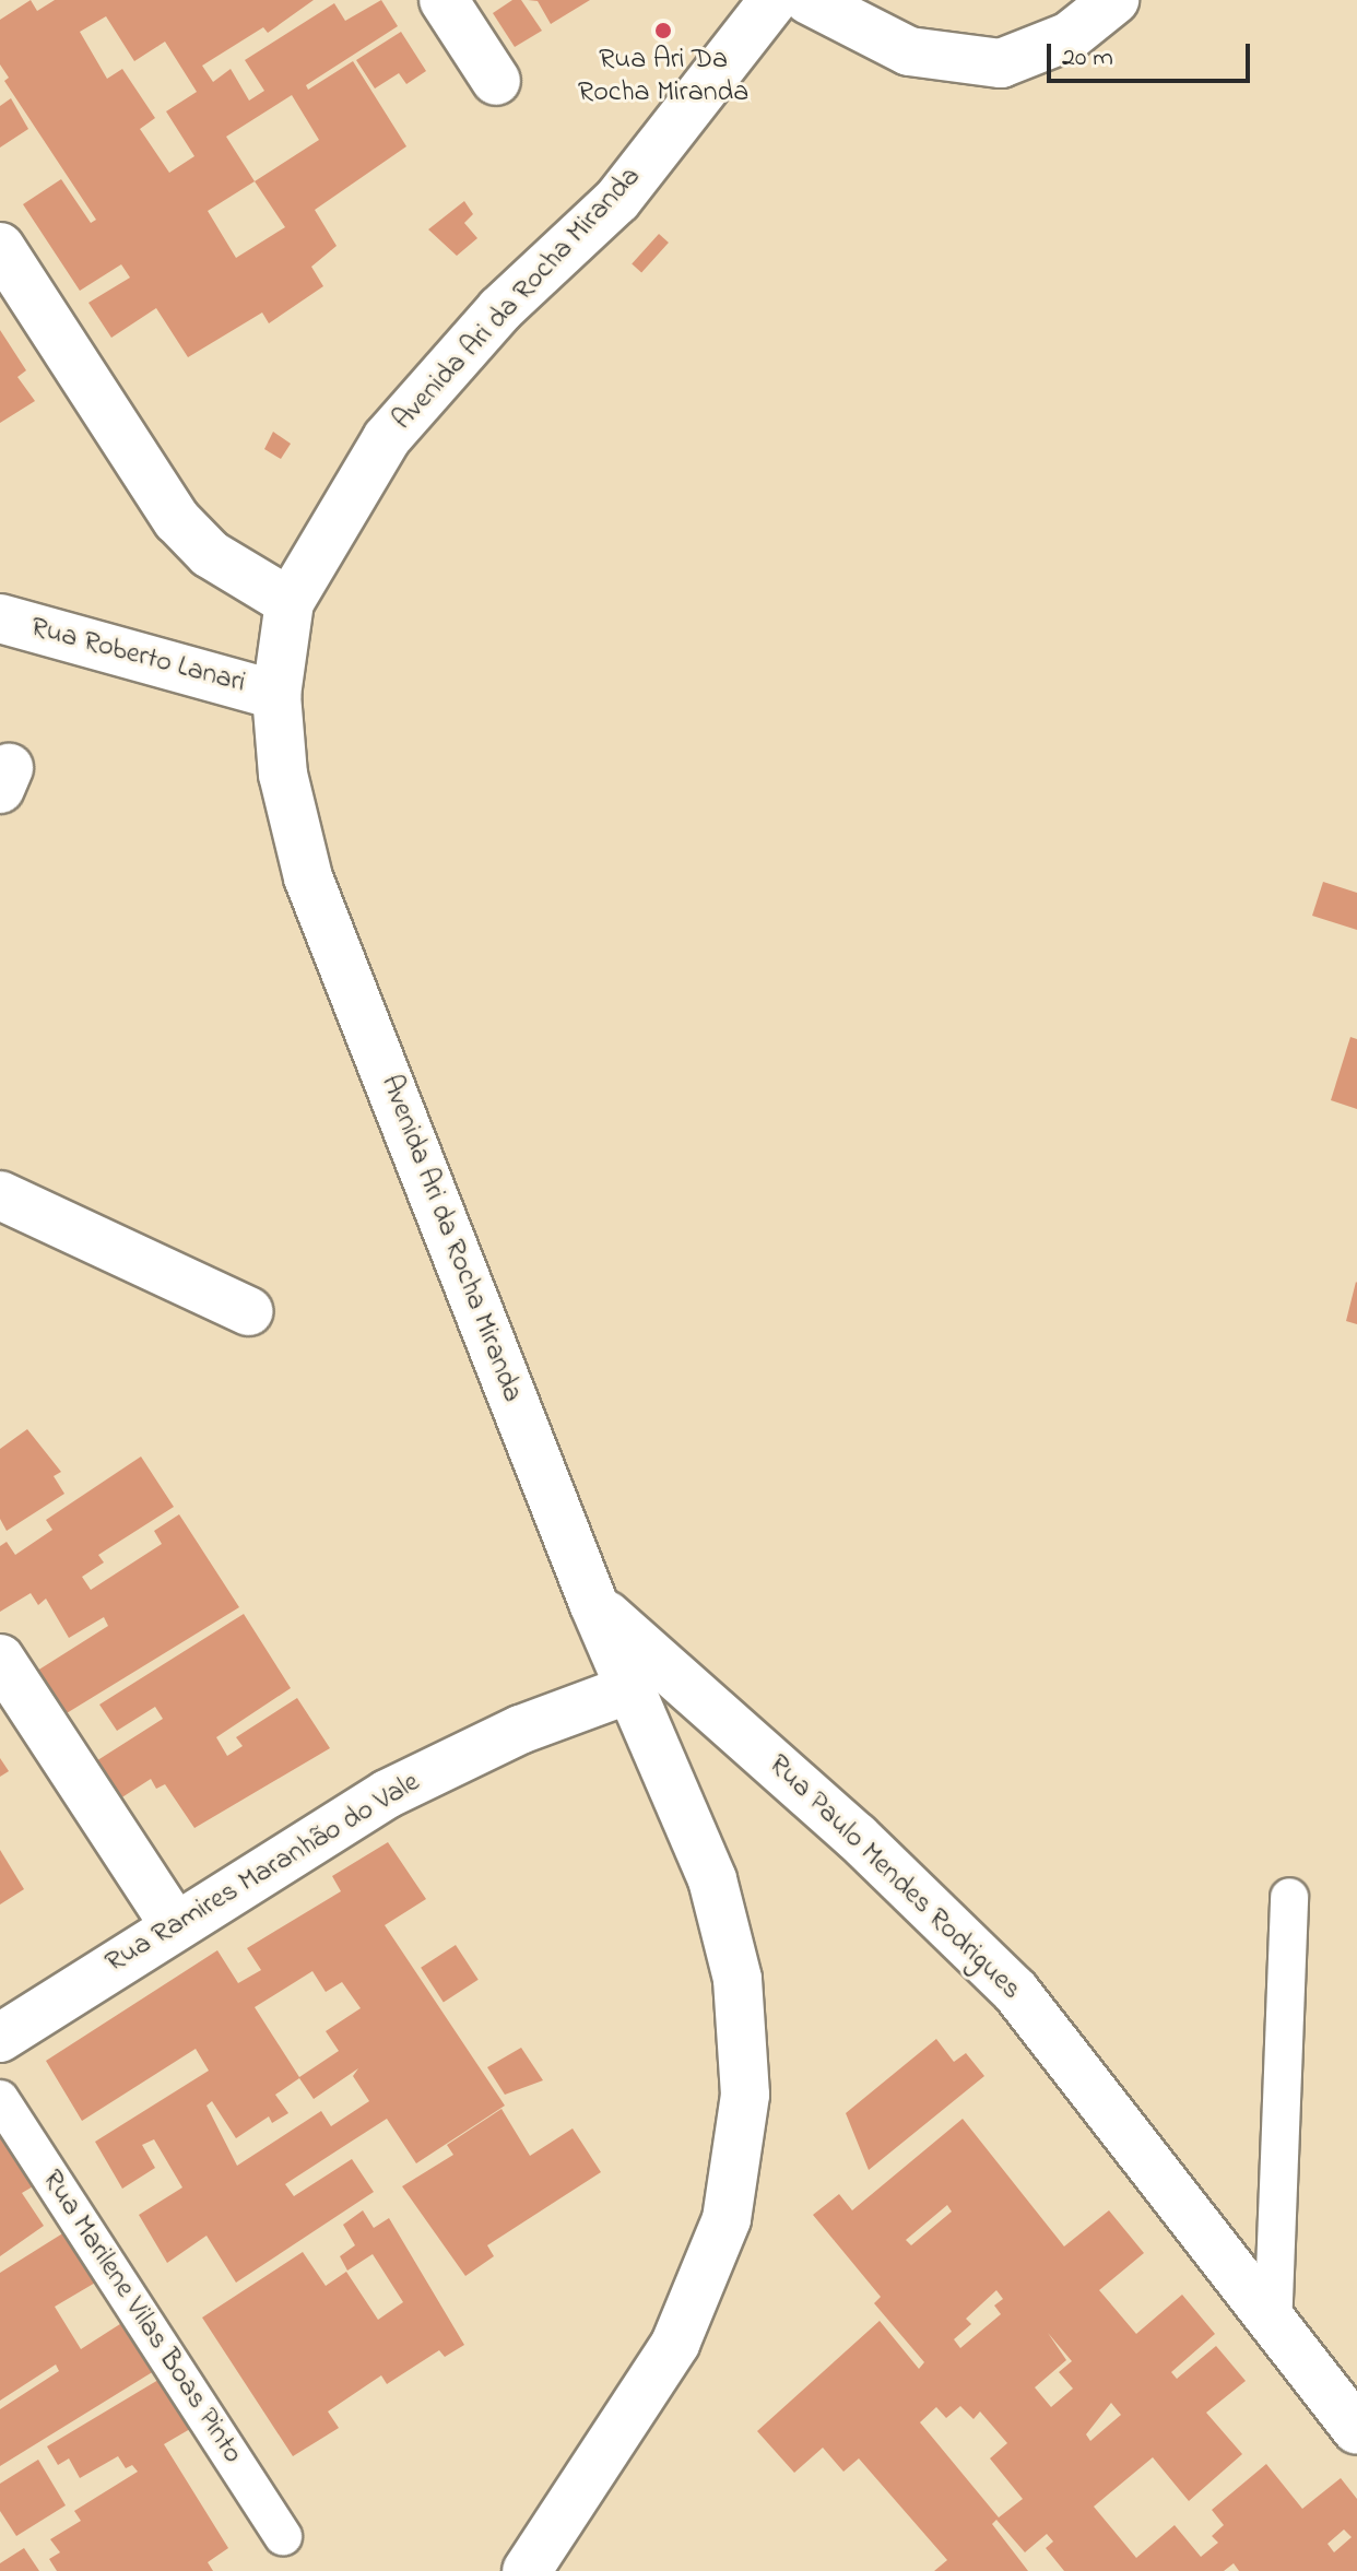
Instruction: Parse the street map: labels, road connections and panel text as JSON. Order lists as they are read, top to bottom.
{
  "streets": {
    "street": [
      "Avenida Ari da Rocha Miranda",
      "Rua Roberto Lanari",
      "Rua Ramires Maranhão do Vale",
      "Rua Paulo Mendes Rodrigues"
    ],
    "lane": ["Rua Marilene Vilas Boas Pinto"]
  },
  "crossings": [
    ["Avenida Ari da Rocha Miranda", "Rua Roberto Lanari"],
    ["Avenida Ari da Rocha Miranda", "Rua Ramires Maranhão do Vale"],
    ["Avenida Ari da Rocha Miranda", "Rua Paulo Mendes Rodrigues"]
  ],
  "places": ["Rua Ari Da Rocha Miranda"],
  "scale_bar": "20 m"
}
